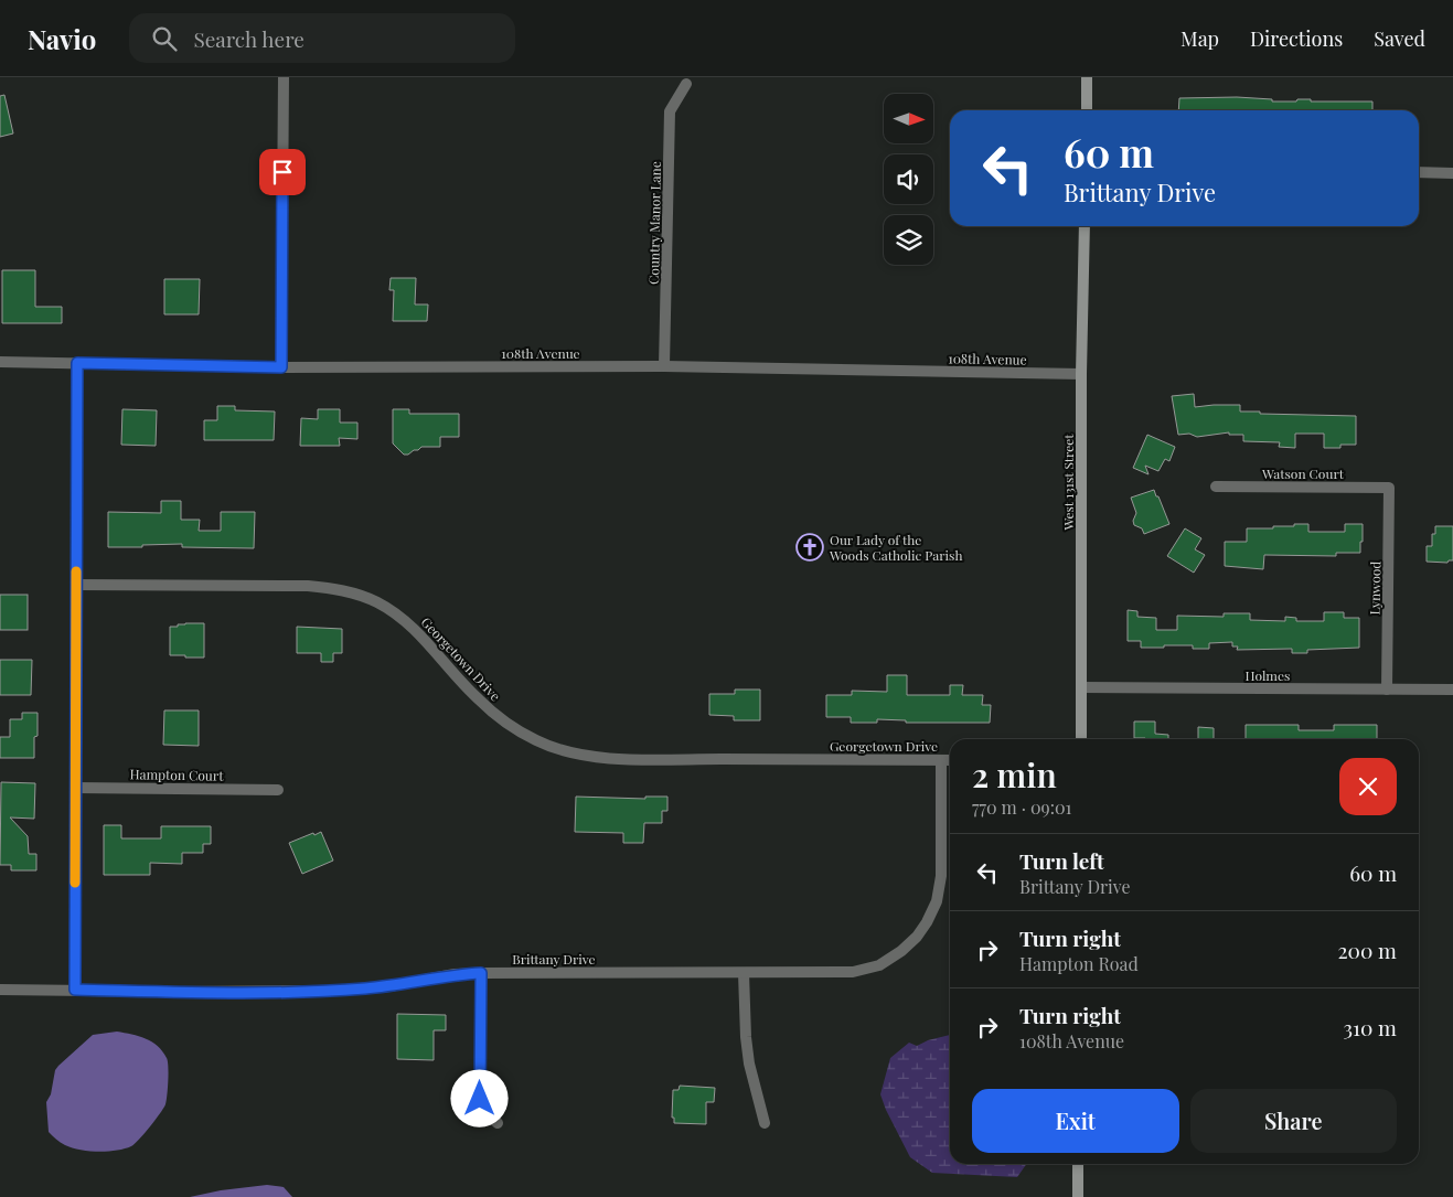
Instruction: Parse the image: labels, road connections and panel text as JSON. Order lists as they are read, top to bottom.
{
  "streets": {
    "street": [
      "Country Manor Lane",
      "108th Avenue",
      "Watson Court",
      "West 131st Street",
      "Lynwood",
      "Georgetown Drive",
      "Holmes",
      "Hampton Court",
      "Brittany Drive"
    ]
  },
  "crossings": [
    ["Country Manor Lane", "108th Avenue"],
    ["108th Avenue", "West 131st Street"],
    ["Watson Court", "Lynwood"],
    ["West 131st Street", "Holmes"],
    ["Lynwood", "Holmes"],
    ["Georgetown Drive", "Brittany Drive"]
  ],
  "places": {
    "church": ["Our Lady of the Woods Catholic Parish"]
  },
  "north": "right",
  "page": {
    "header": "Navio",
    "search": "Search here",
    "nav": ["Map", "Directions", "Saved"],
    "turn": ["60 m", "Brittany Drive"],
    "heading": ["2 min", "770 m · 09:01"],
    "list": [
      {
        "name": "Turn left",
        "note": "Brittany Drive",
        "value": "60 m"
      },
      {
        "name": "Turn right",
        "note": "Hampton Road",
        "value": "200 m"
      },
      {
        "name": "Turn right",
        "note": "108th Avenue",
        "value": "310 m"
      }
    ],
    "buttons": ["Exit", "Share"]
  }
}
